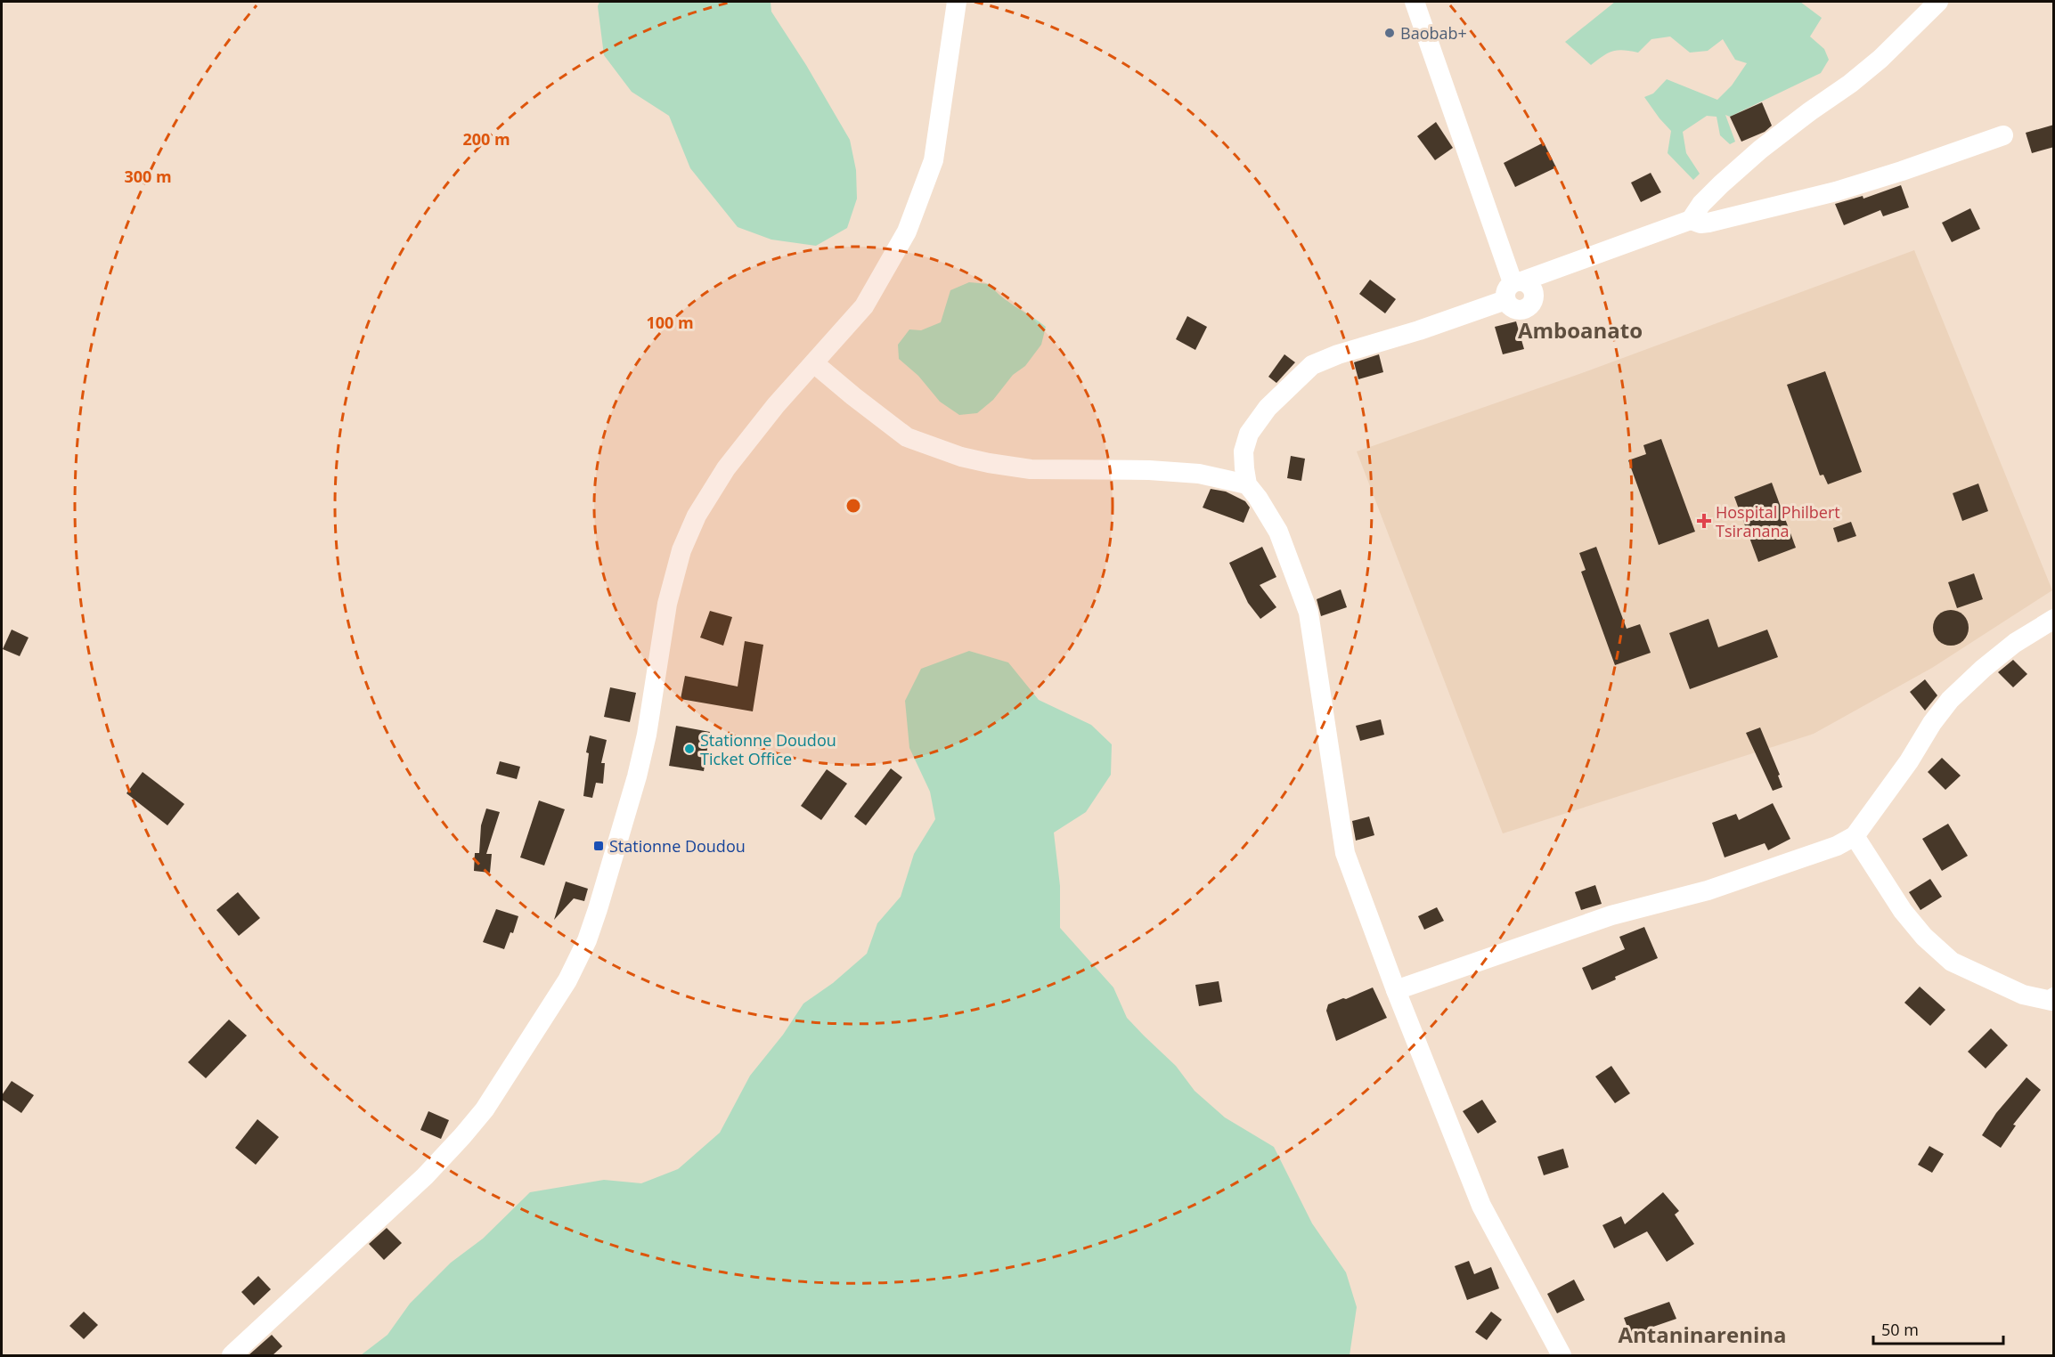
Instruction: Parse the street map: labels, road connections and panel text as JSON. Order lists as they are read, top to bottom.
{
  "districts": ["Amboanato", "Antaninarenina"],
  "places": {
    "other": ["Baobab+", "Stationne Doudou Ticket Office"],
    "health": ["Hospital Philbert Tsiranana"],
    "transit": ["Stationne Doudou"]
  },
  "scale_bar": "50 m",
  "rings": ["200 m", "300 m", "100 m"]
}
